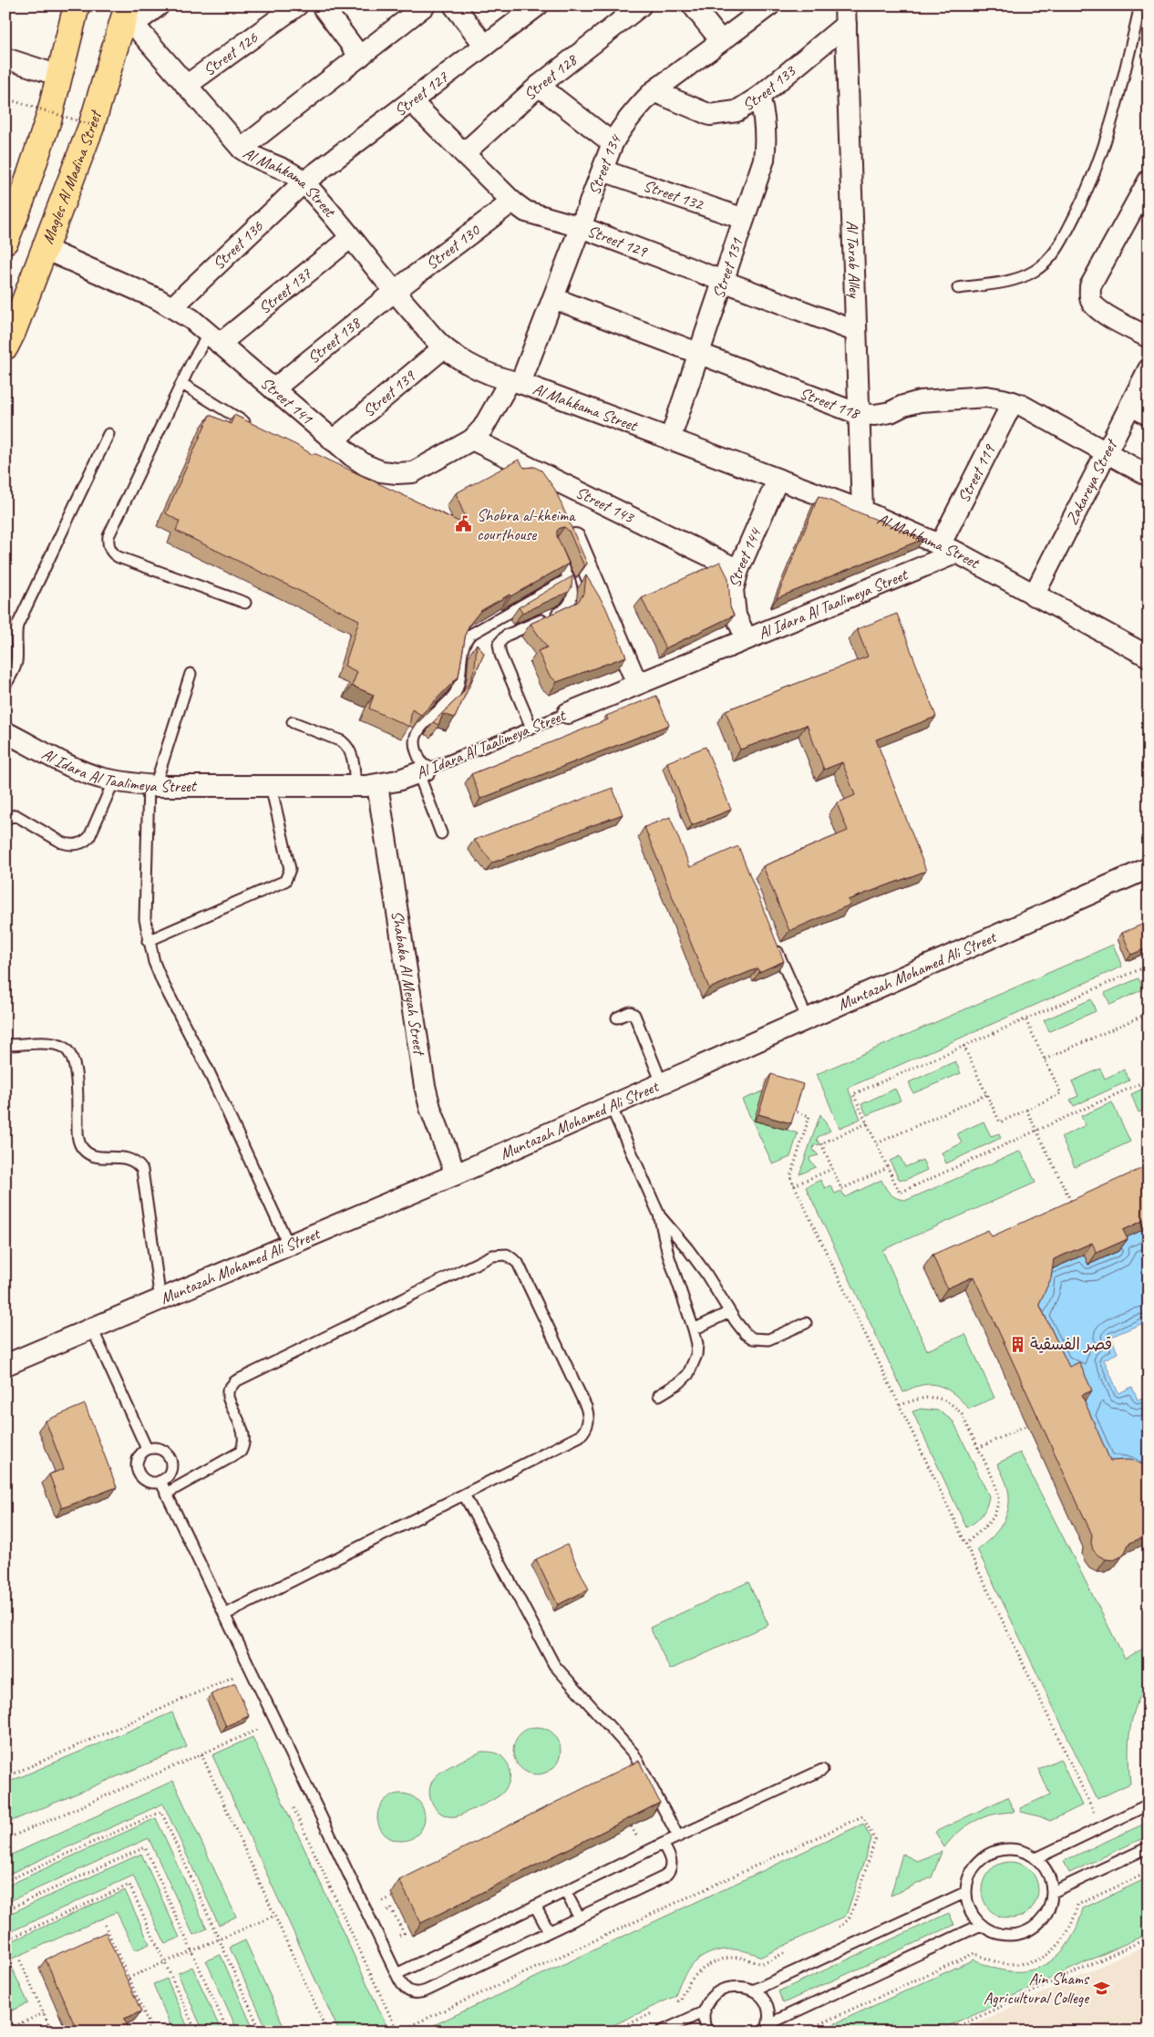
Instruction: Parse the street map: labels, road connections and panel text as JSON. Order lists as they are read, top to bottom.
{
  "streets": {
    "highway": ["Magles Al Madina Street"],
    "street": [
      "Street 126",
      "Street 128",
      "Street 133",
      "Street 127",
      "Street 134",
      "Al Mahkama Street",
      "Street 132",
      "Street 129",
      "Street 136",
      "Street 130",
      "Al Tarab Alley",
      "Street 131",
      "Street 137",
      "Street 138",
      "Street 139",
      "Street 141",
      "Street 118",
      "Street 119",
      "Zakareya Street",
      "Street 143",
      "Street 144",
      "Al Idara Al Taalimeya Street",
      "Muntazah Mohamed Ali Street",
      "Shabaka Al Meyah Street"
    ]
  },
  "crossings": [
    ["Street 126", "Al Mahkama Street"],
    ["Street 128", "Street 129"],
    ["Street 133", "Street 134"],
    ["Street 133", "Al Tarab Alley"],
    ["Street 133", "Street 131"],
    ["Street 127", "Al Mahkama Street"],
    ["Street 127", "Street 129"],
    ["Street 127", "Street 136"],
    ["Street 134", "Al Mahkama Street"],
    ["Street 134", "Street 132"],
    ["Street 134", "Street 129"],
    ["Street 134", "Street 141"],
    ["Street 134", "Street 118"],
    ["Magles Al Madina Street", "Al Mahkama Street"],
    ["Magles Al Madina Street", "Street 141"],
    ["Al Mahkama Street", "Street 136"],
    ["Al Mahkama Street", "Street 130"],
    ["Al Mahkama Street", "Al Tarab Alley"],
    ["Al Mahkama Street", "Street 131"],
    ["Al Mahkama Street", "Street 137"],
    ["Al Mahkama Street", "Street 138"],
    ["Al Mahkama Street", "Street 139"],
    ["Al Mahkama Street", "Street 141"],
    ["Al Mahkama Street", "Street 119"],
    ["Al Mahkama Street", "Zakareya Street"],
    ["Al Mahkama Street", "Street 144"],
    ["Al Mahkama Street", "Al Idara Al Taalimeya Street"],
    ["Street 132", "Street 131"],
    ["Street 129", "Street 130"],
    ["Street 129", "Al Tarab Alley"],
    ["Street 129", "Street 131"],
    ["Street 136", "Street 141"],
    ["Street 130", "Street 138"],
    ["Al Tarab Alley", "Street 118"],
    ["Street 131", "Street 118"],
    ["Street 137", "Street 141"],
    ["Street 138", "Street 141"],
    ["Street 139", "Street 141"],
    ["Street 141", "Street 143"],
    ["Street 118", "Street 119"],
    ["Street 118", "Zakareya Street"],
    ["Street 119", "Al Idara Al Taalimeya Street"],
    ["Street 143", "Street 144"],
    ["Street 144", "Al Idara Al Taalimeya Street"],
    ["Al Idara Al Taalimeya Street", "Shabaka Al Meyah Street"],
    ["Muntazah Mohamed Ali Street", "Shabaka Al Meyah Street"]
  ],
  "places": {
    "public building": ["Shobra al-kheima courthouse"],
    "building": ["قصر الفسقية"],
    "school or university": ["Ain Shams Agricultural College"]
  }
}
